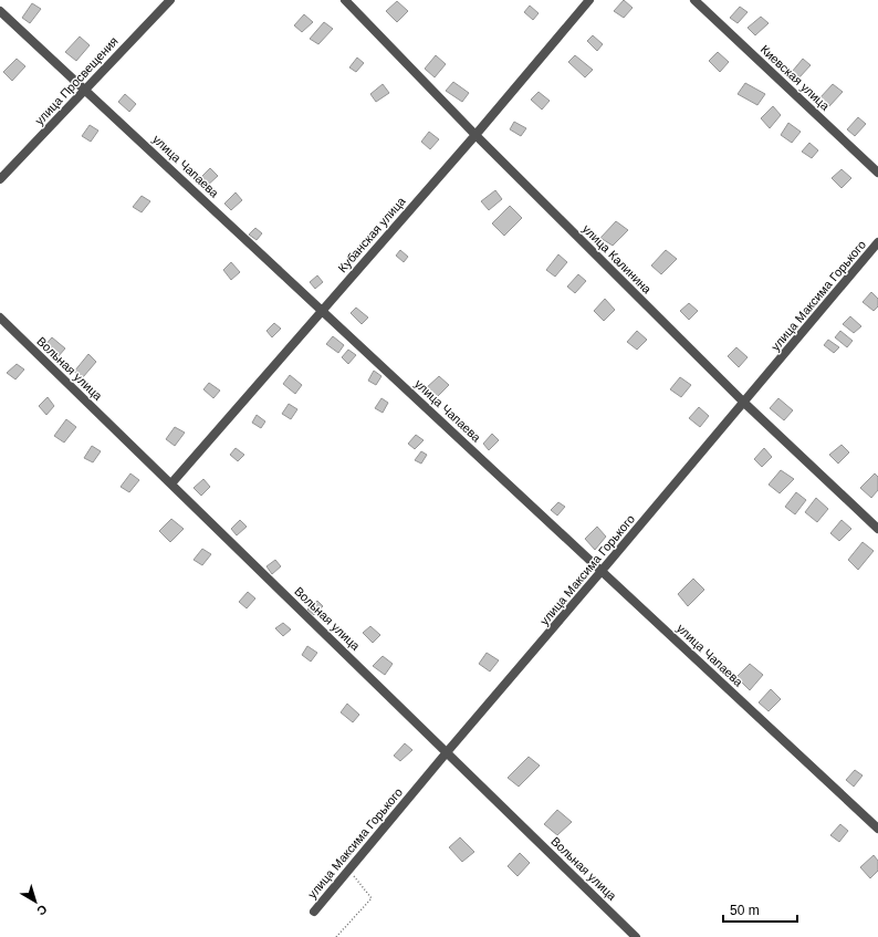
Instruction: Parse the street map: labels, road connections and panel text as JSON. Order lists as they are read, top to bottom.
{
  "streets": {
    "street": [
      "Киевская улица",
      "улица Просвещения",
      "улица Чапаева",
      "Кубанская улица",
      "улица Калинина",
      "улица Максима Горького",
      "Вольная улица"
    ]
  },
  "crossings": [
    ["улица Просвещения", "улица Чапаева"],
    ["улица Чапаева", "Кубанская улица"],
    ["улица Чапаева", "улица Максима Горького"],
    ["Кубанская улица", "улица Калинина"],
    ["Кубанская улица", "Вольная улица"],
    ["улица Калинина", "улица Максима Горького"],
    ["улица Максима Горького", "Вольная улица"]
  ],
  "scale_bar": "50 m",
  "north": "bottom right"
}
